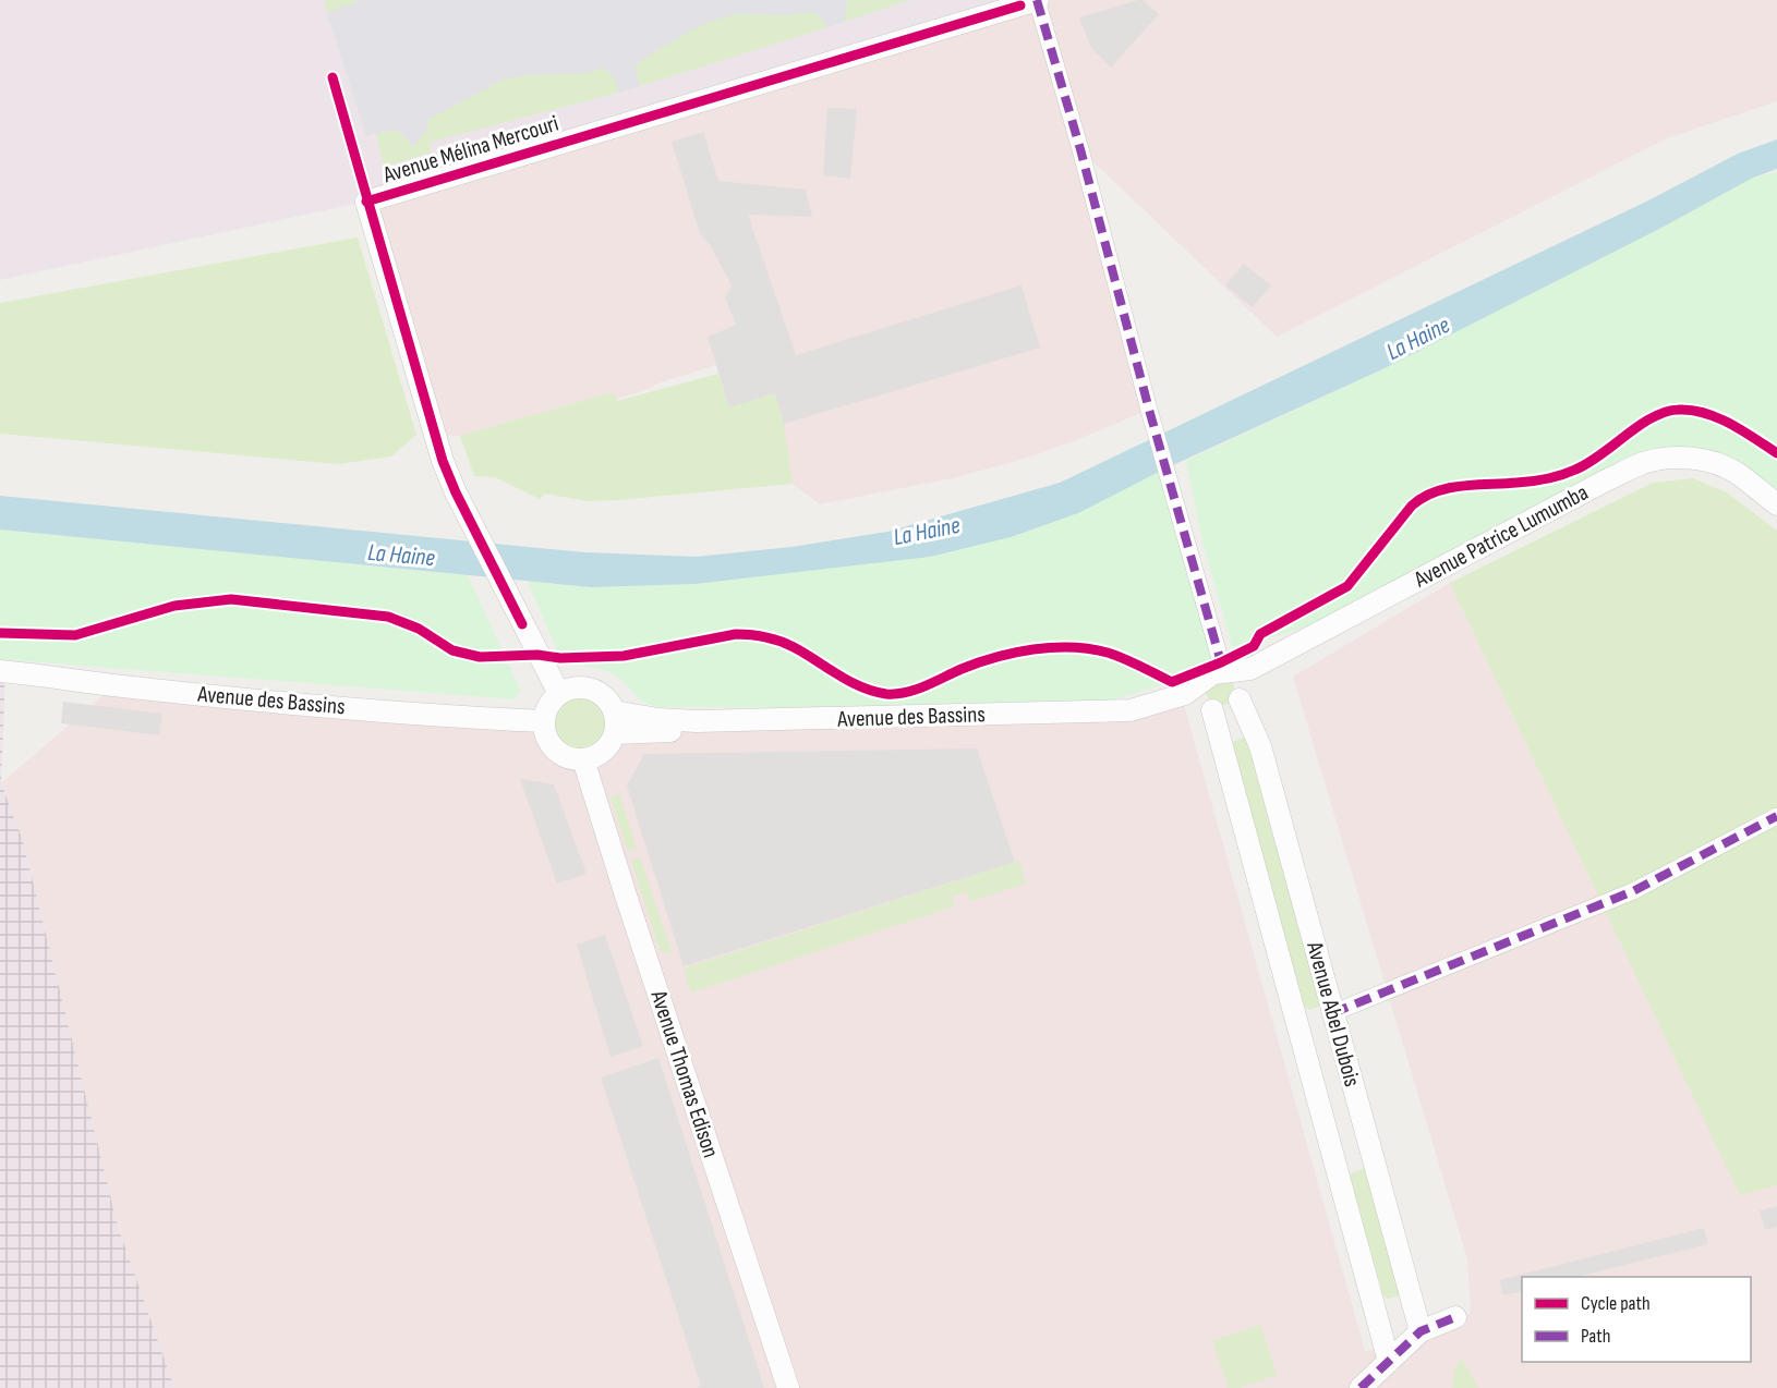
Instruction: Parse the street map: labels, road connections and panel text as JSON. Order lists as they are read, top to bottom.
{
  "streets": {
    "street": [
      "Avenue Mélina Mercouri",
      "Avenue Patrice Lumumba",
      "Avenue des Bassins",
      "Avenue Abel Dubois",
      "Avenue Thomas Edison"
    ]
  },
  "crossings": [
    ["Avenue Mélina Mercouri", "Avenue des Bassins"],
    ["Avenue Mélina Mercouri", "Avenue Thomas Edison"],
    ["Avenue Patrice Lumumba", "Avenue des Bassins"],
    ["Avenue Patrice Lumumba", "Avenue Abel Dubois"],
    ["Avenue des Bassins", "Avenue Abel Dubois"],
    ["Avenue des Bassins", "Avenue Thomas Edison"]
  ],
  "water": ["La Haine"],
  "legend": ["Cycle path", "Path"]
}
